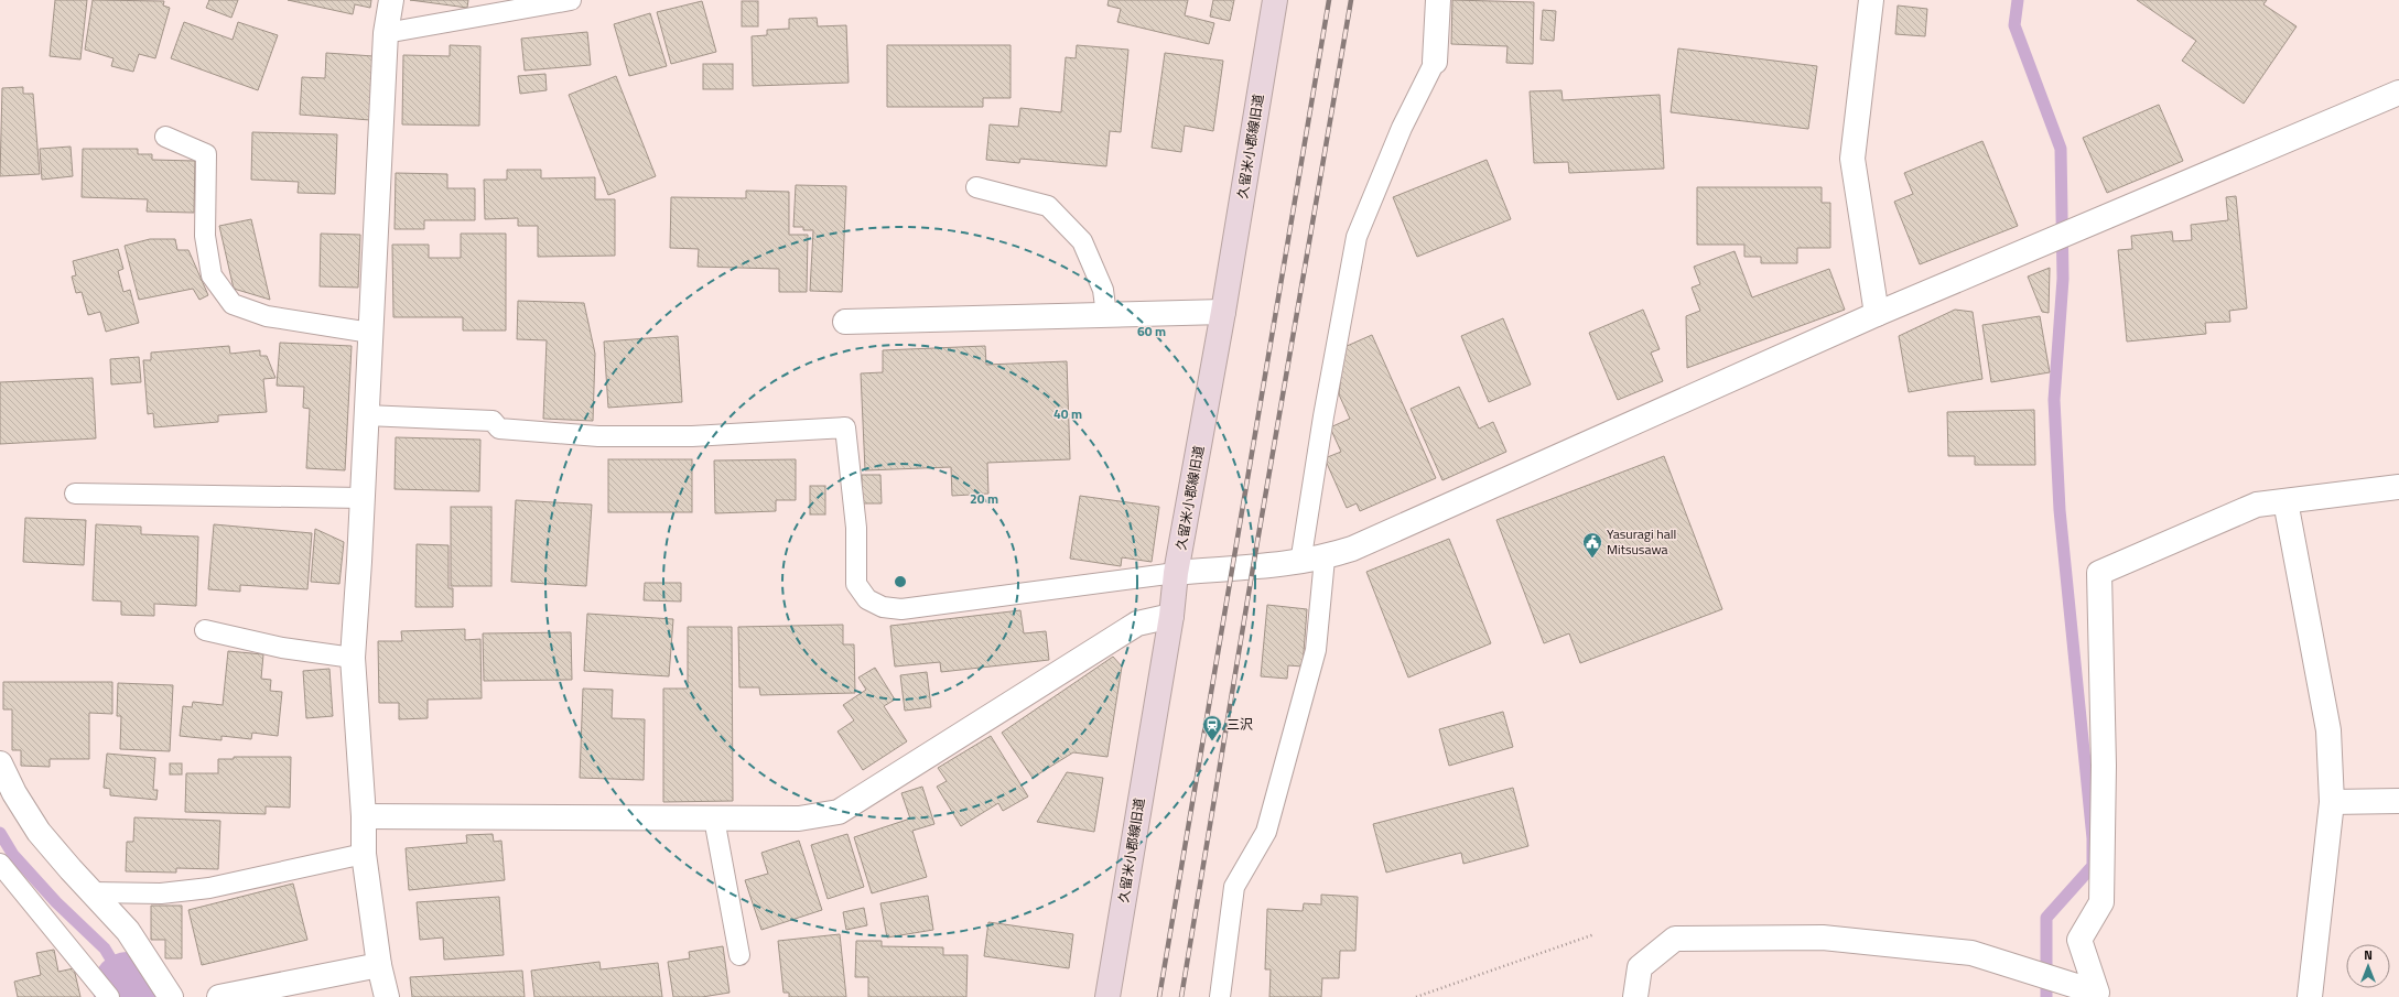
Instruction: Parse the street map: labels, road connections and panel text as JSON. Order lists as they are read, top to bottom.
{
  "streets": {
    "street": ["久留米小郡線旧道"]
  },
  "places": {
    "public building": ["Yasuragi hall Mitsusawa"],
    "station": ["三沢"]
  },
  "north": "top",
  "rings": ["60 m", "40 m", "20 m"]
}
